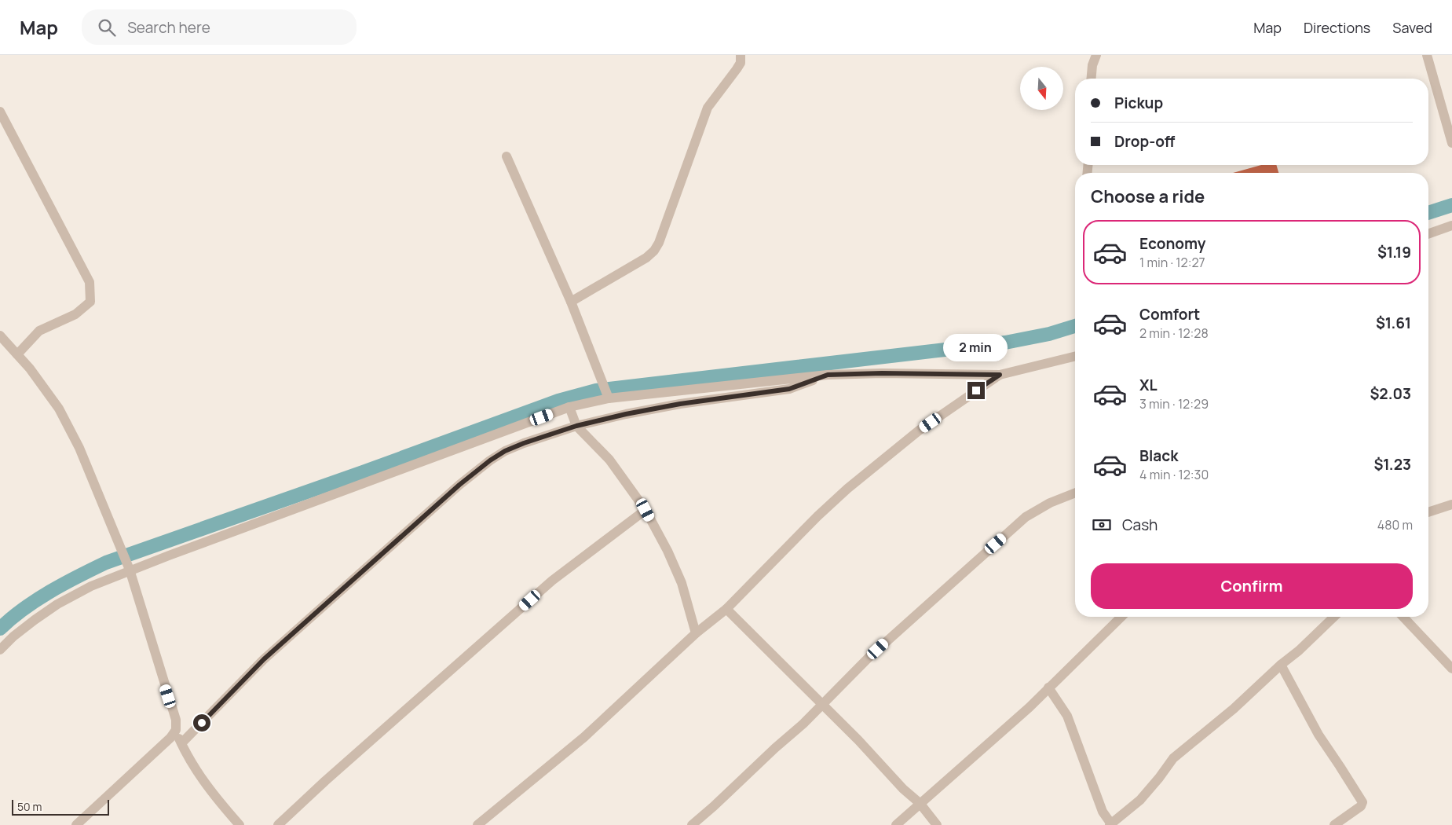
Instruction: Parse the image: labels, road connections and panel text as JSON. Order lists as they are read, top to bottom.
{
  "scale_bar": "50 m",
  "north": "bottom",
  "page": {
    "header": "Map",
    "search": "Search here",
    "nav": ["Map", "Directions", "Saved"],
    "banner": ["Pickup", "Drop-off"],
    "heading": "Choose a ride",
    "list": [
      {
        "name": "Economy",
        "note": "1 min · 12:27",
        "value": "$1.19"
      },
      {
        "name": "Comfort",
        "note": "2 min · 12:28",
        "value": "$1.61"
      },
      {
        "name": "XL",
        "note": "3 min · 12:29",
        "value": "$2.03"
      },
      {
        "name": "Black",
        "note": "4 min · 12:30",
        "value": "$1.23"
      }
    ],
    "bubble": "2 min",
    "pay": ["Cash", "480 m"],
    "buttons": "Confirm",
    "scale": "50 m"
  }
}
